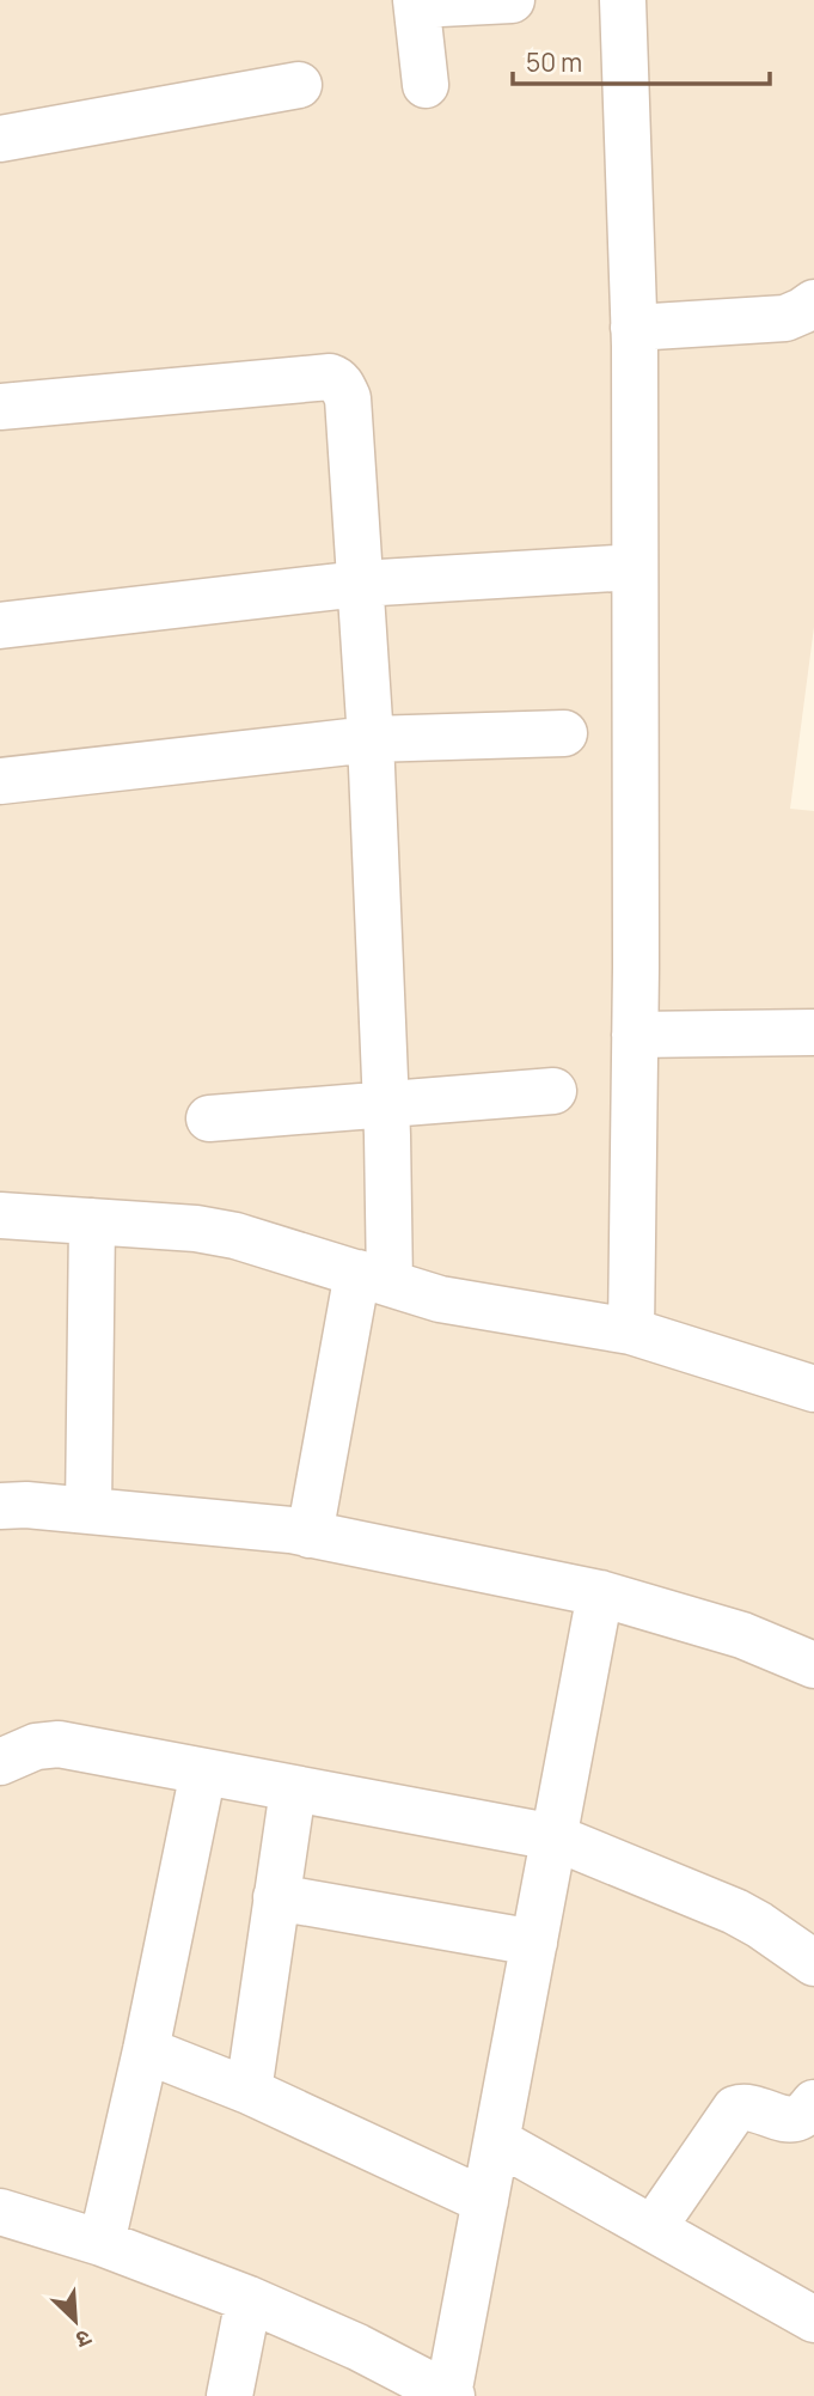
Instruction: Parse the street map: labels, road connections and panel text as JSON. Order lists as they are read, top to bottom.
{
  "scale_bar": "50 m",
  "north": "bottom right"
}
